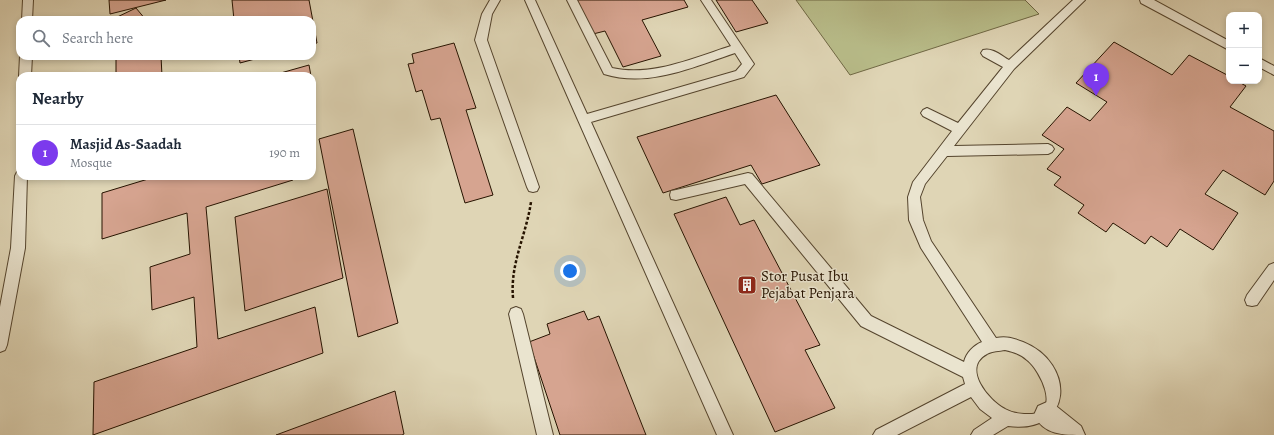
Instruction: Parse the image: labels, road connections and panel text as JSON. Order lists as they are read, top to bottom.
{
  "places": {
    "building": ["Stor Pusat Ibu Pejabat Penjara"]
  },
  "page": {
    "map_buttons": ["+", "−"],
    "search": "Search here",
    "pins": "1",
    "heading": "Nearby",
    "list": [
      {
        "mark": "1",
        "name": "Masjid As-Saadah",
        "note": "Mosque",
        "value": "190 m"
      }
    ]
  }
}
